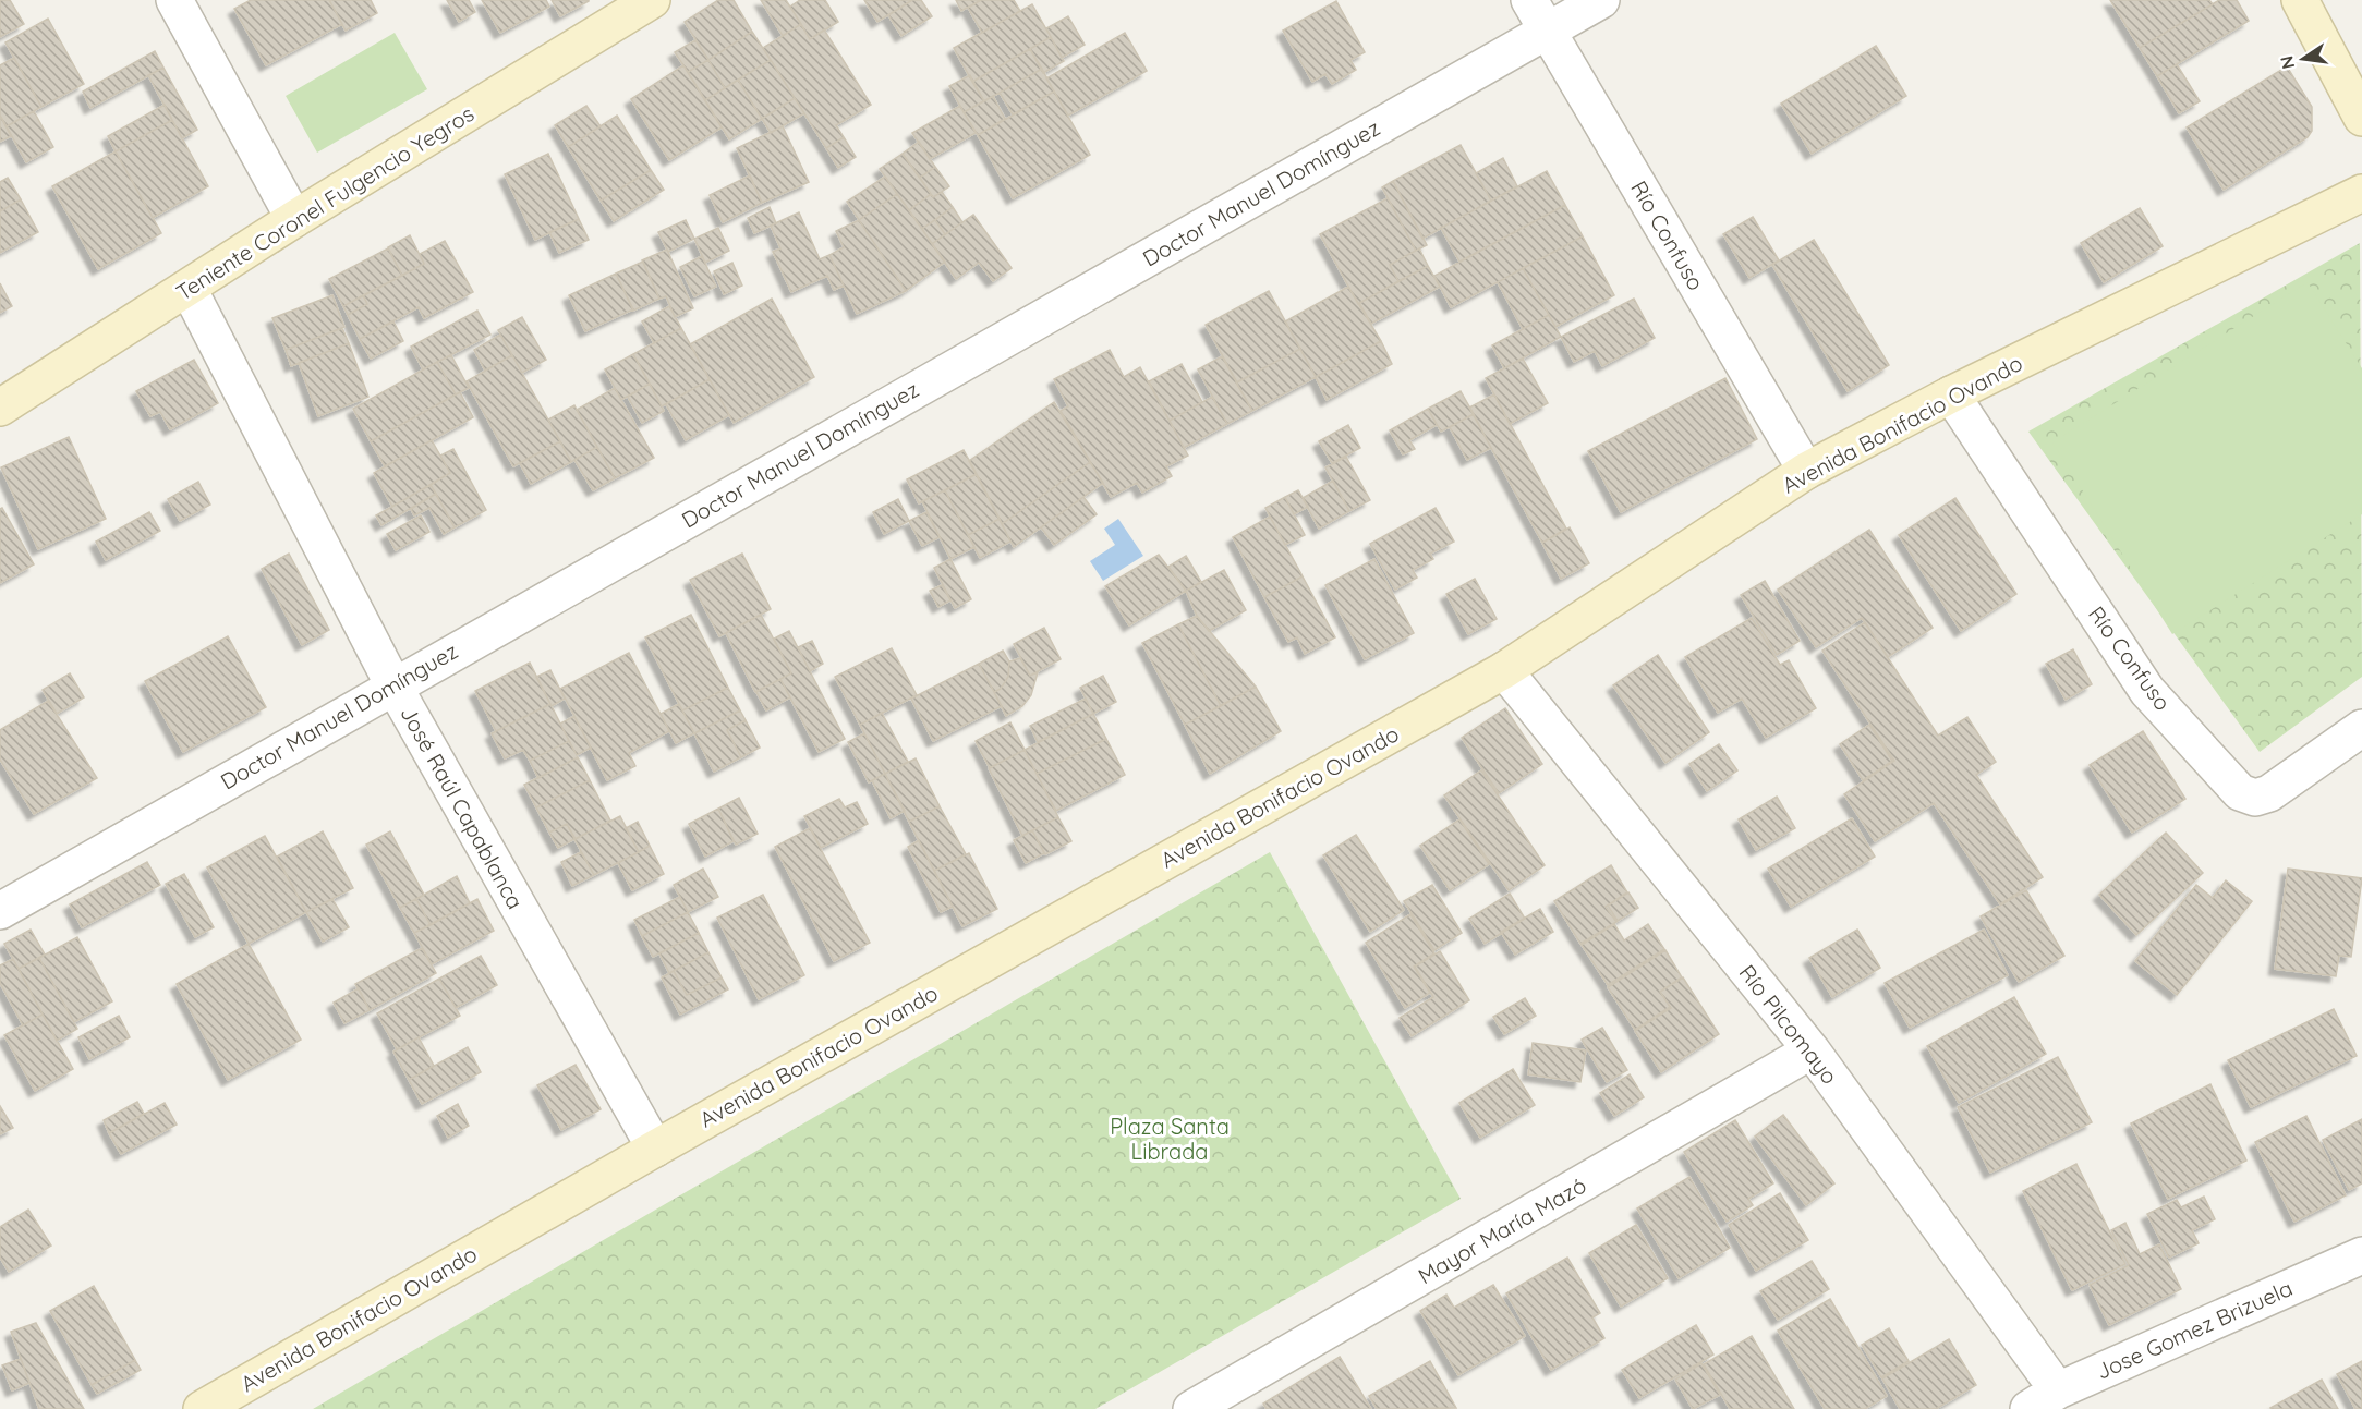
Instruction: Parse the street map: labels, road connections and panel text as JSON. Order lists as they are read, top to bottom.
{
  "streets": {
    "main road": ["Teniente Coronel Fulgencio Yegros", "Avenida Bonifacio Ovando"],
    "street": [
      "Doctor Manuel Domínguez",
      "Río Confuso",
      "José Raúl Capablanca",
      "Río Pilcomayo",
      "Mayor María Mazó",
      "Jose Gomez Brizuela"
    ]
  },
  "crossings": [
    ["Doctor Manuel Domínguez", "Río Confuso"],
    ["Doctor Manuel Domínguez", "José Raúl Capablanca"],
    ["Teniente Coronel Fulgencio Yegros", "José Raúl Capablanca"],
    ["Río Confuso", "Avenida Bonifacio Ovando"],
    ["Avenida Bonifacio Ovando", "José Raúl Capablanca"],
    ["Avenida Bonifacio Ovando", "Río Pilcomayo"],
    ["Río Pilcomayo", "Mayor María Mazó"],
    ["Río Pilcomayo", "Jose Gomez Brizuela"]
  ],
  "parks": ["Plaza Santa Librada"],
  "north": "left"
}
